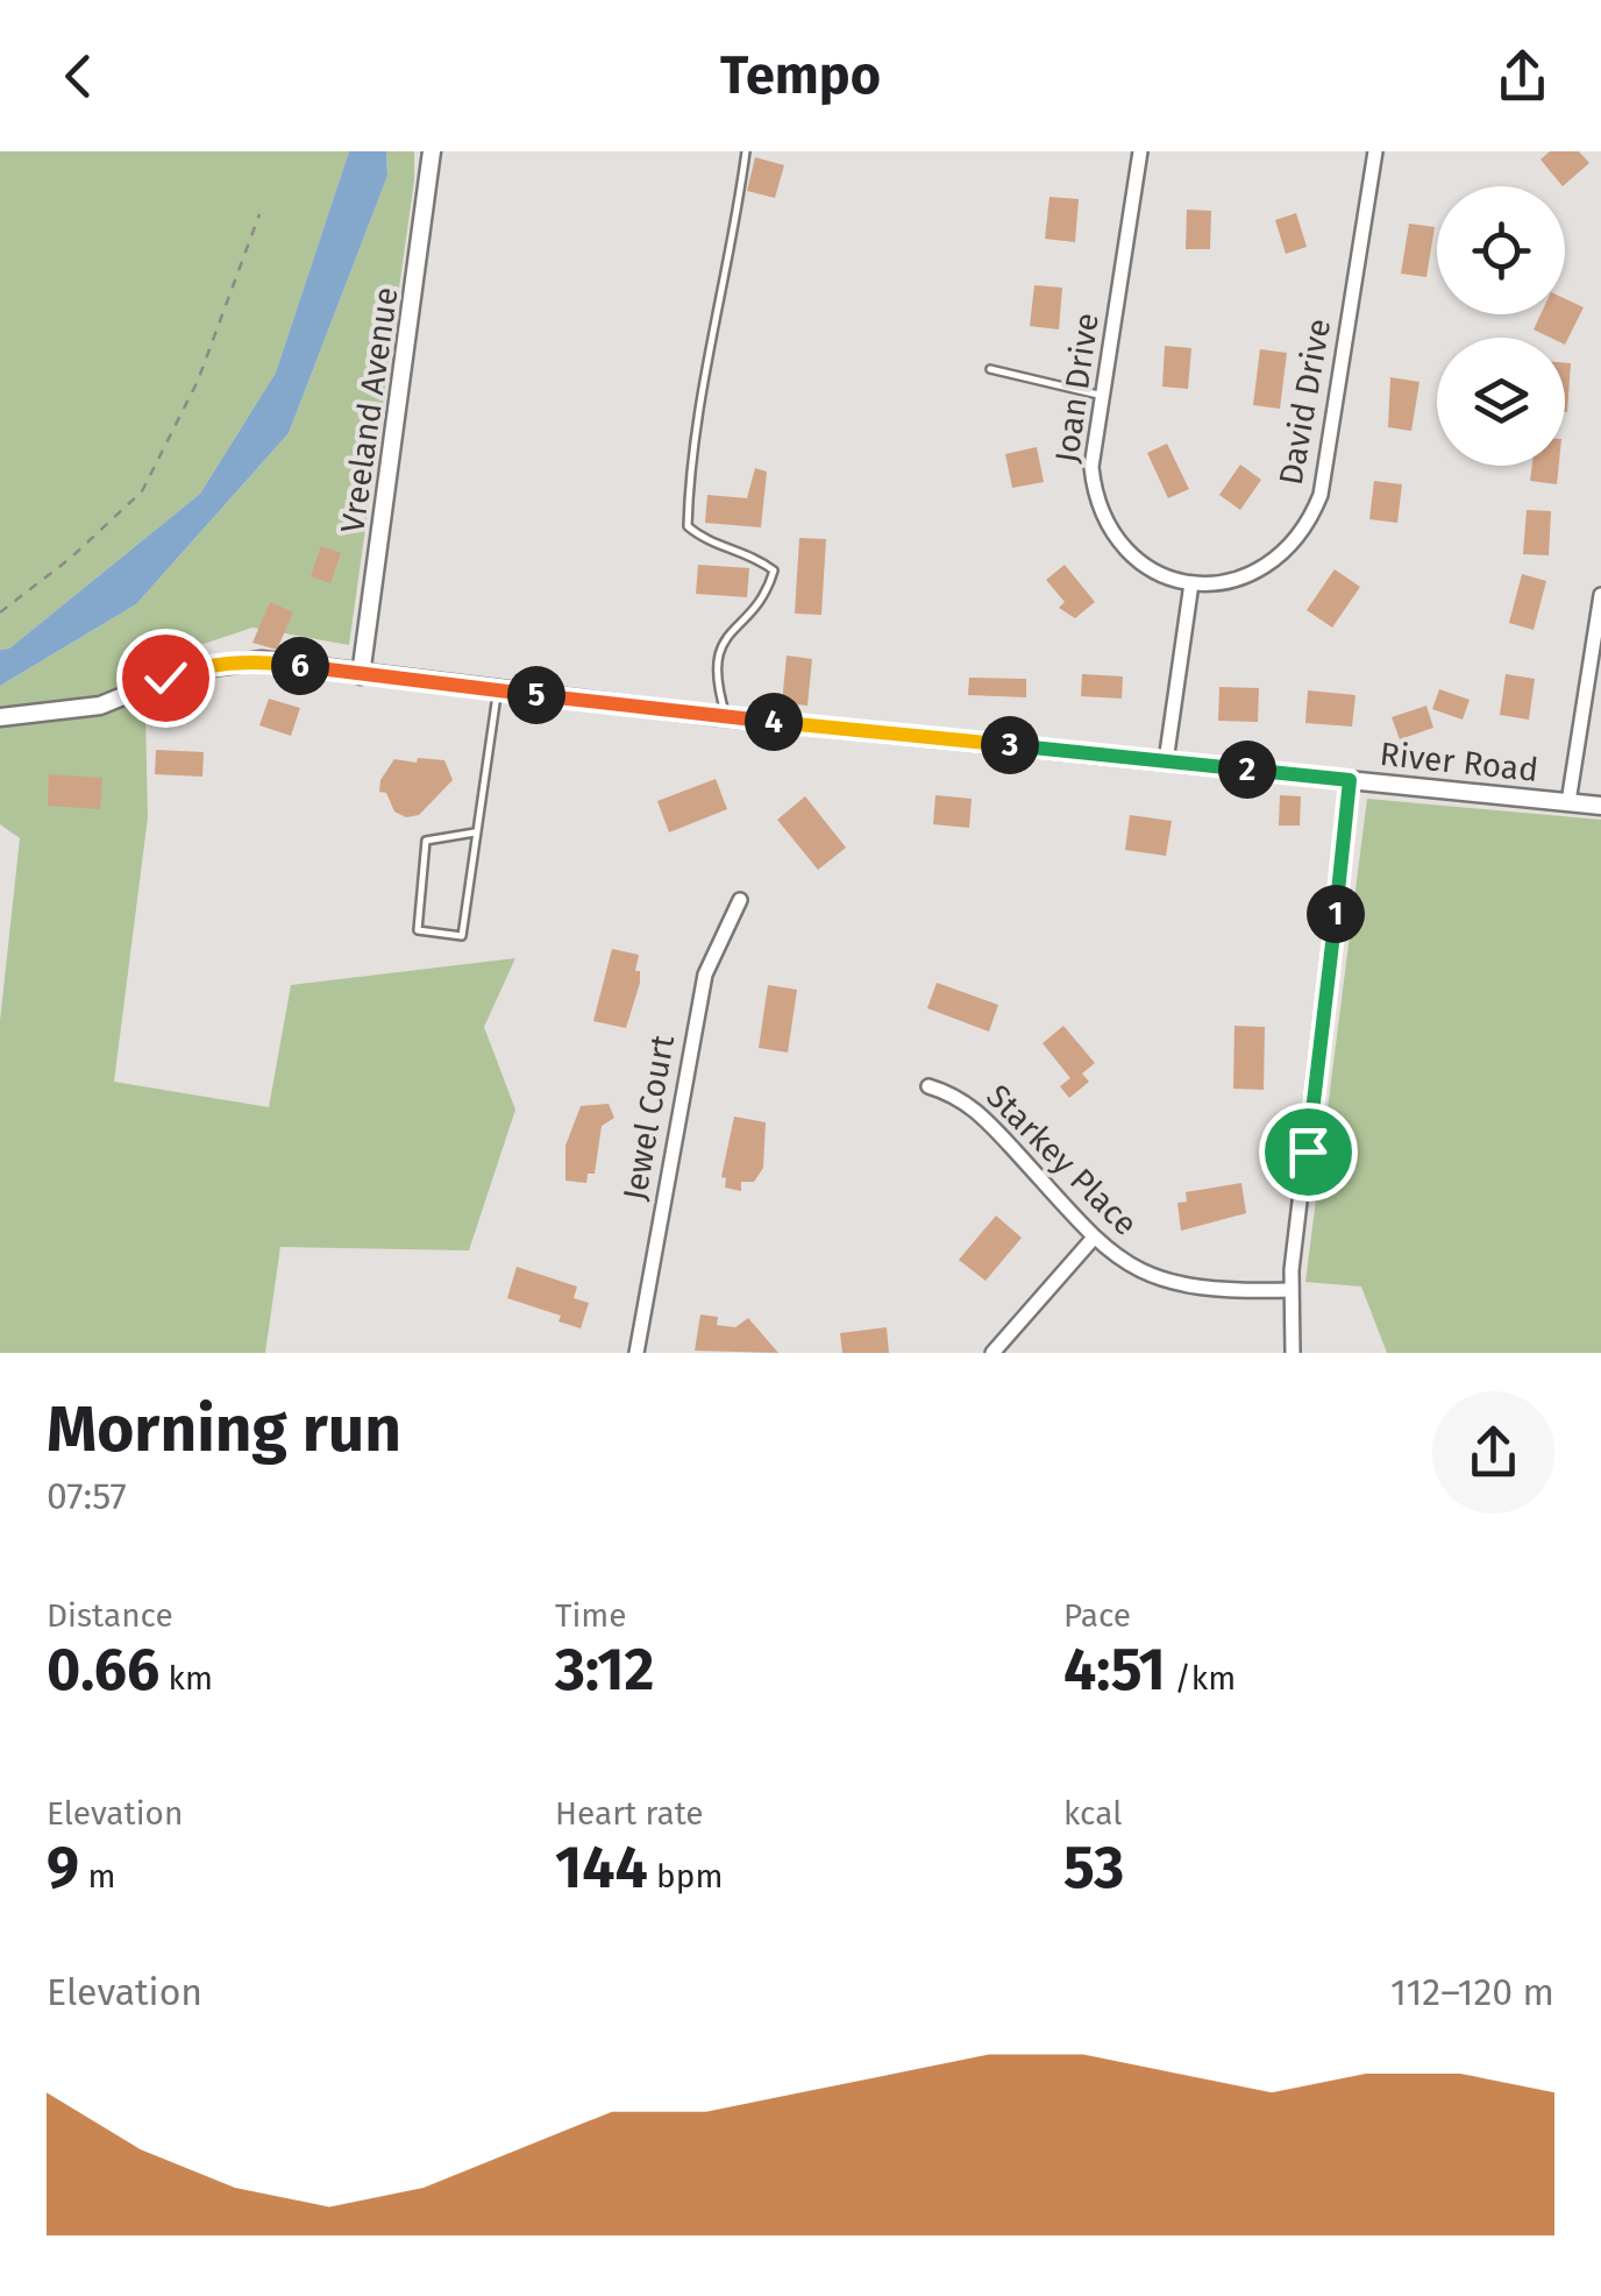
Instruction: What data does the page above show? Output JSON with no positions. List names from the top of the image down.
{
  "streets": {
    "street": [
      "Joan Drive",
      "David Drive",
      "Vreeland Avenue",
      "River Road",
      "Jewel Court",
      "Starkey Place"
    ]
  },
  "crossings": [
    ["Joan Drive", "David Drive"],
    ["Vreeland Avenue", "River Road"]
  ],
  "page": {
    "header": "Tempo",
    "pins": [
      "6",
      "5",
      "4",
      "3",
      "2",
      "1"
    ],
    "heading": ["Morning run", "07:57"],
    "stats": [
      ["Distance", "0.66 km"],
      ["Time", "3:12"],
      ["Pace", "4:51 /km"],
      ["Elevation", "9 m"],
      ["Heart rate", "144 bpm"],
      ["kcal", "53"]
    ],
    "chart": ["Elevation", "112–120 m"]
  }
}
